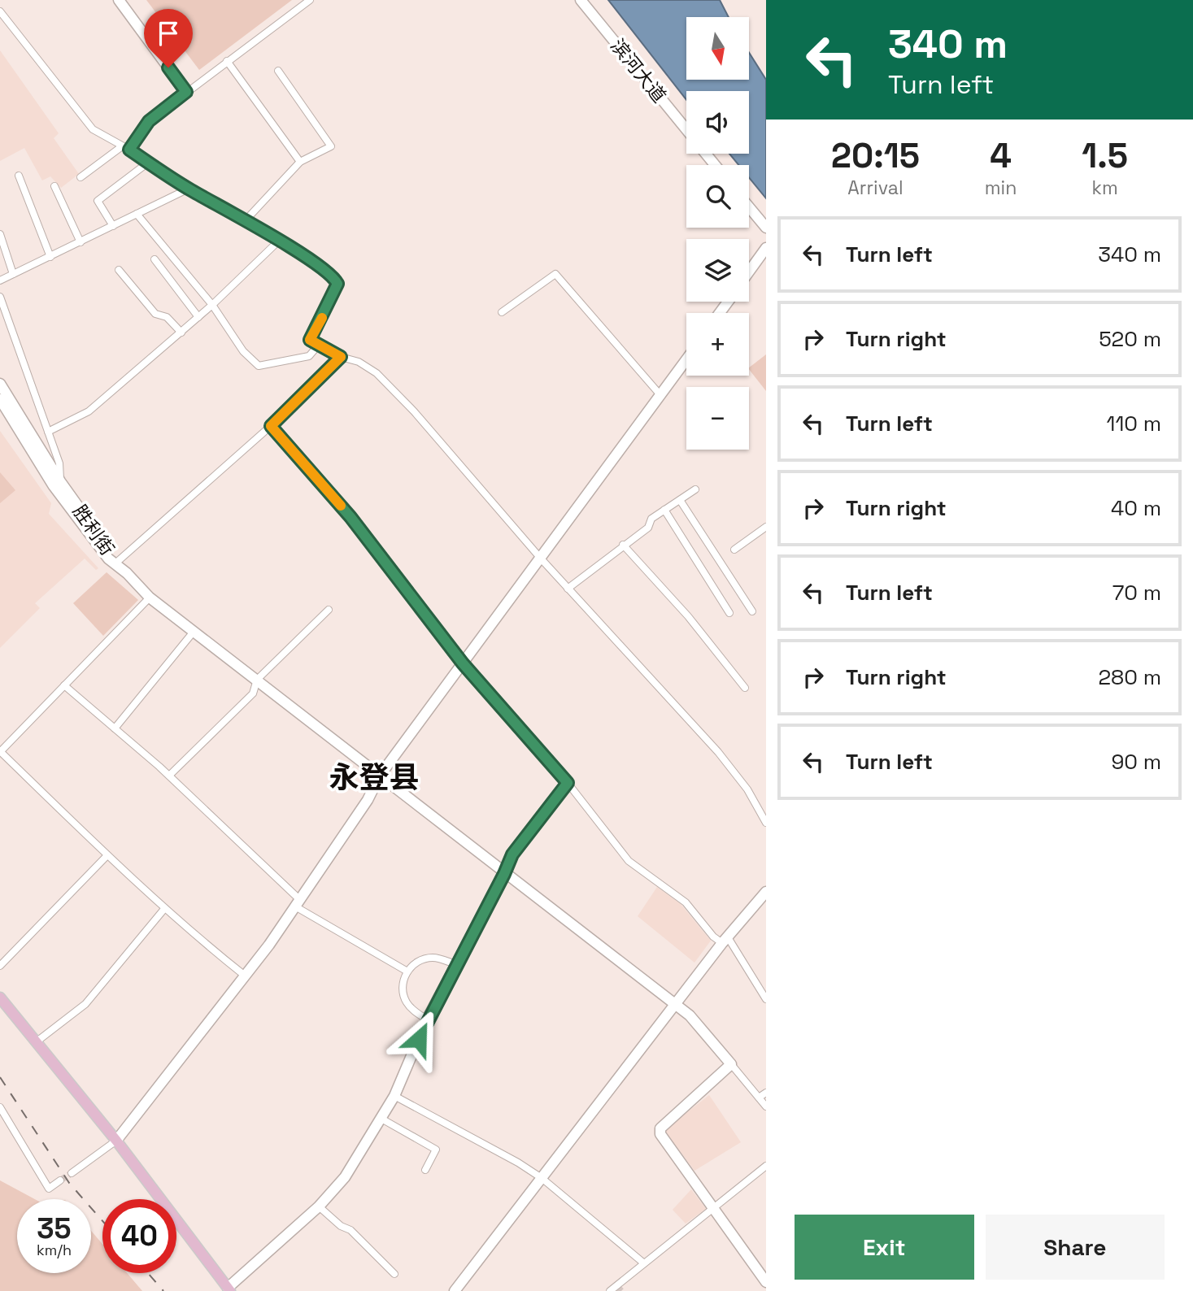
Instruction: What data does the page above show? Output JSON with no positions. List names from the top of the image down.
{
  "streets": {
    "street": ["滨河大道", "胜利街"]
  },
  "districts": ["永登县"],
  "north": "bottom",
  "page": {
    "turn": ["340 m", "Turn left"],
    "map_buttons": ["+", "−"],
    "eta": [
      "20:15",
      "Arrival",
      "4",
      "min",
      "1.5",
      "km"
    ],
    "list": [
      {
        "name": "Turn left",
        "value": "340 m"
      },
      {
        "name": "Turn right",
        "value": "520 m"
      },
      {
        "name": "Turn left",
        "value": "110 m"
      },
      {
        "name": "Turn right",
        "value": "40 m"
      },
      {
        "name": "Turn left",
        "value": "70 m"
      },
      {
        "name": "Turn right",
        "value": "280 m"
      },
      {
        "name": "Turn left",
        "value": "90 m"
      }
    ],
    "speed": "35 km/h",
    "limit": "40",
    "buttons": ["Exit", "Share"]
  }
}
